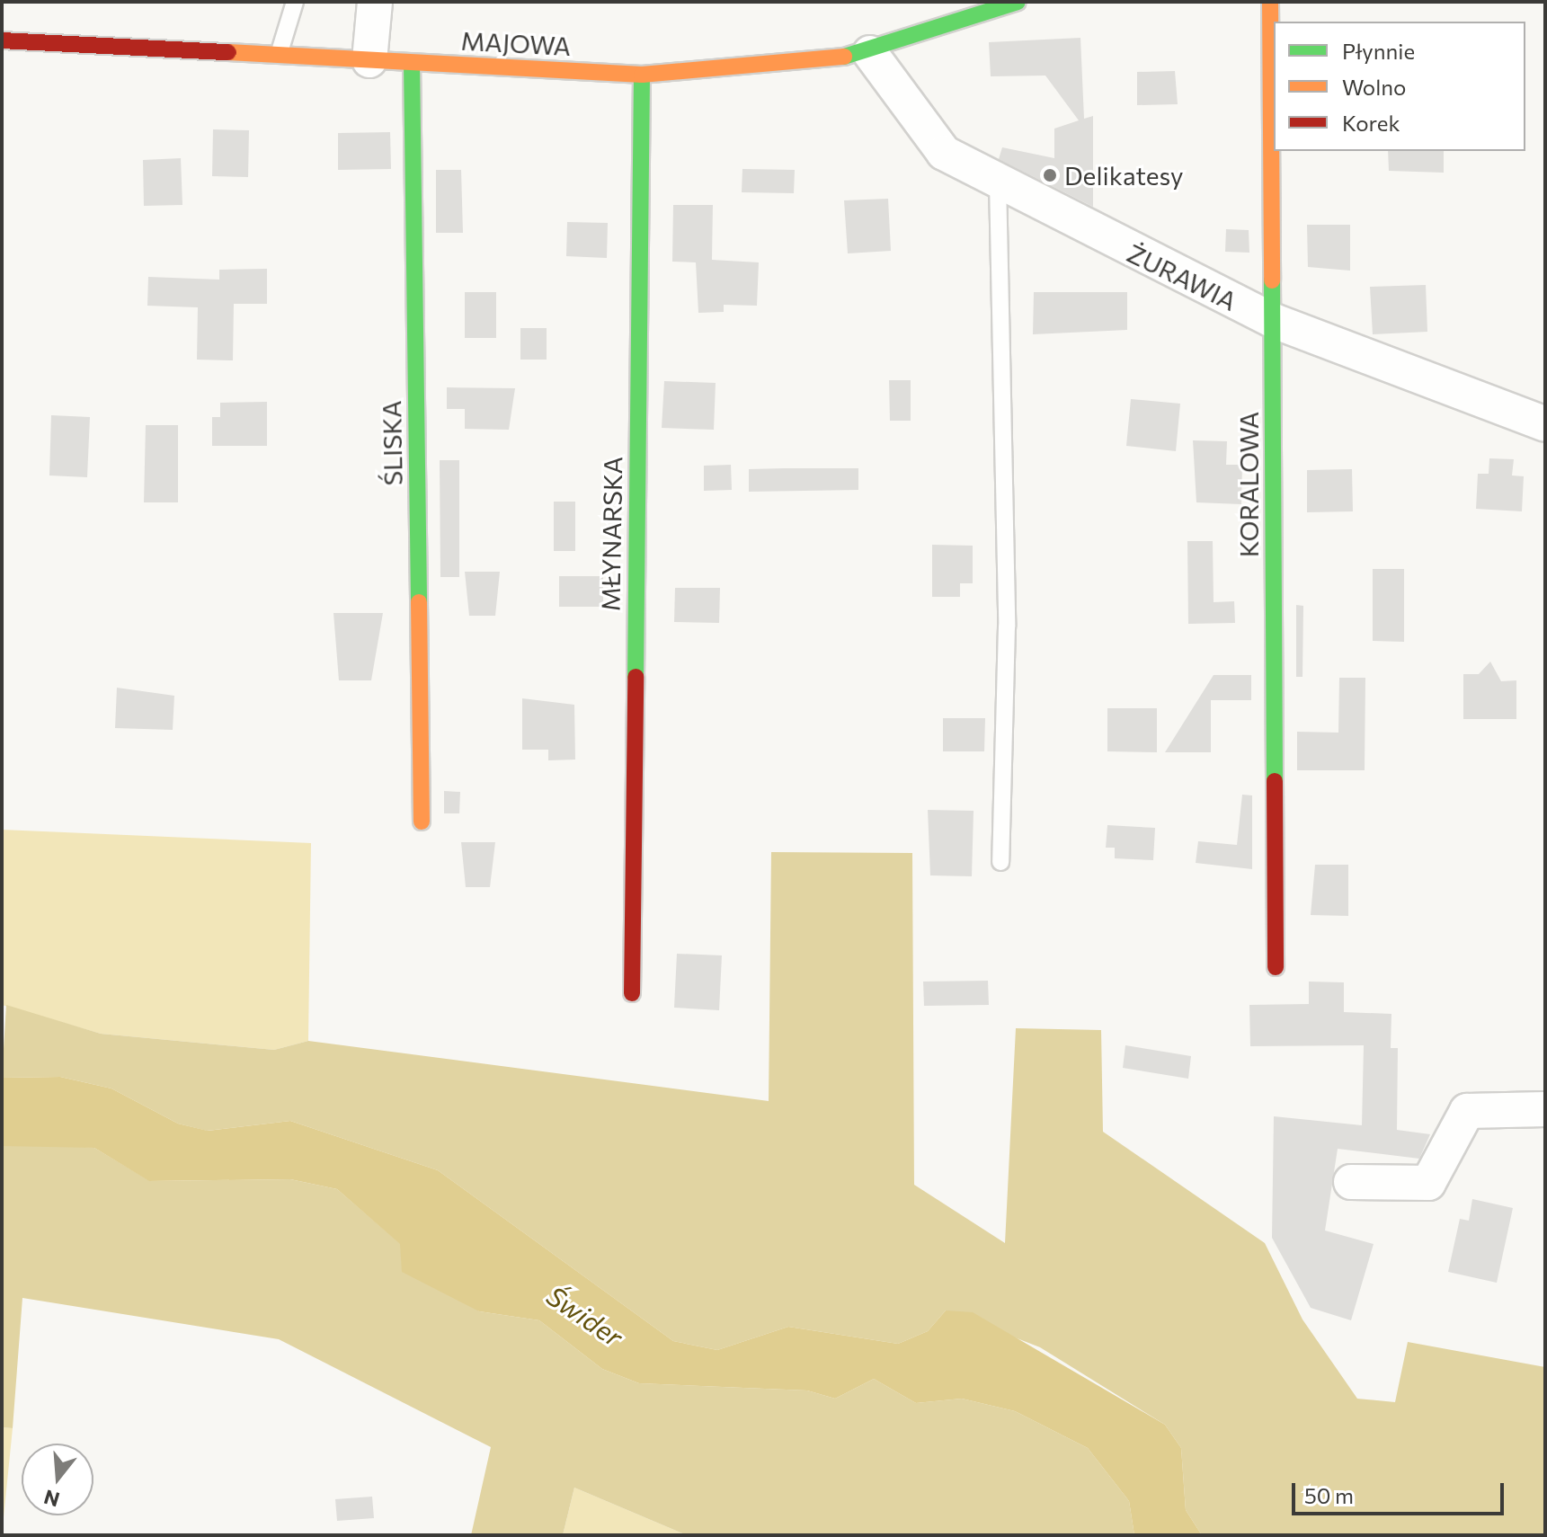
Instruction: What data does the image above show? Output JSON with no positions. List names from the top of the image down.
{
  "streets": {
    "street": [
      "MAJOWA",
      "ŻURAWIA",
      "ŚLISKA",
      "KORALOWA",
      "MŁYNARSKA"
    ]
  },
  "crossings": [
    ["MAJOWA", "ŻURAWIA"],
    ["MAJOWA", "ŚLISKA"],
    ["MAJOWA", "MŁYNARSKA"],
    ["ŻURAWIA", "KORALOWA"]
  ],
  "water": ["Świder"],
  "places": ["Delikatesy"],
  "legend": ["Płynnie", "Wolno", "Korek"],
  "scale_bar": "50 m",
  "north": "bottom"
}
